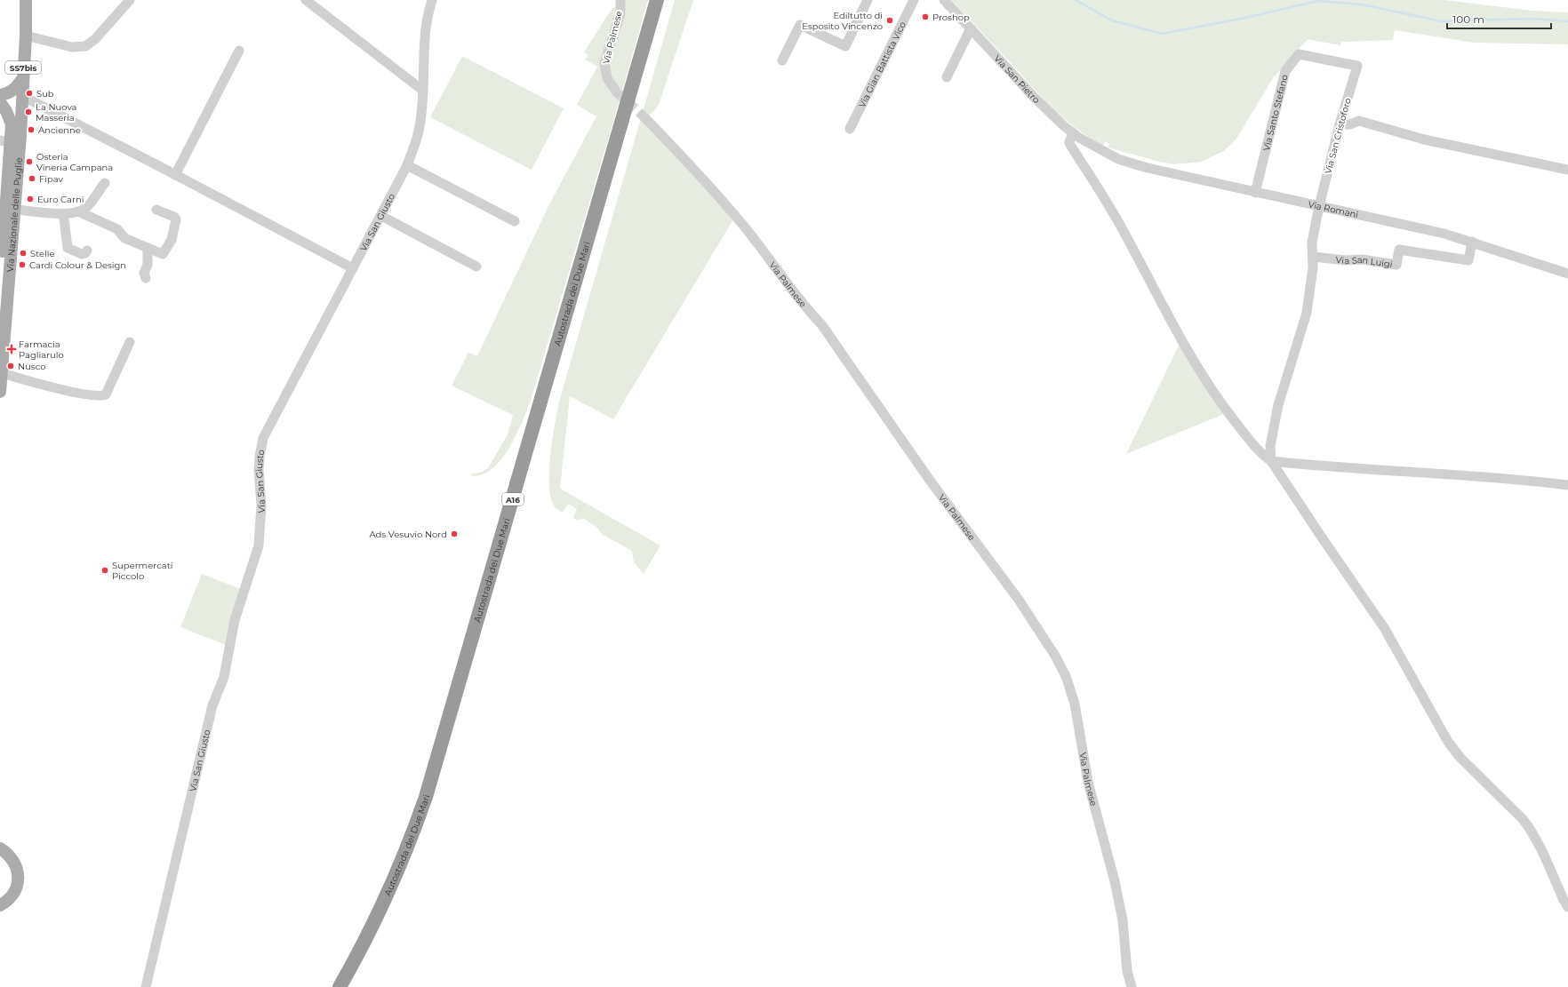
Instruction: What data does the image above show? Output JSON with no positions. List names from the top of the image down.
{
  "streets": {
    "highway": ["Autostrada dei Due Mari", "A16"],
    "main road": ["SS7bis", "Via Nazionale delle Puglie"],
    "street": [
      "Via Palmese",
      "Via Gian Battista Vico",
      "Via San Pietro",
      "Via Santo Stefano",
      "Via San Cristoforo",
      "Via Romani",
      "Via San Giusto",
      "Via San Luigi"
    ]
  },
  "crossings": [
    ["SS7bis", "Via Nazionale delle Puglie"],
    ["Via San Pietro", "Via Romani"],
    ["Via Santo Stefano", "Via San Cristoforo"],
    ["Via Santo Stefano", "Via Romani"],
    ["Via San Cristoforo", "Via Romani"],
    ["Via San Cristoforo", "Via San Luigi"],
    ["Via Romani", "Via San Luigi"]
  ],
  "places": {
    "other": [
      "Proshop",
      "Ediltutto di Esposito Vincenzo",
      "Sub",
      "La Nuova Masseria",
      "Ancienne",
      "Osteria Vineria Campana",
      "Fipav",
      "Euro Carni",
      "Stelle",
      "Cardi Colour & Design",
      "Nusco",
      "Ads Vesuvio Nord",
      "Supermercati Piccolo"
    ],
    "health": ["Farmacia Pagliarulo"]
  },
  "scale_bar": "100 m"
}
